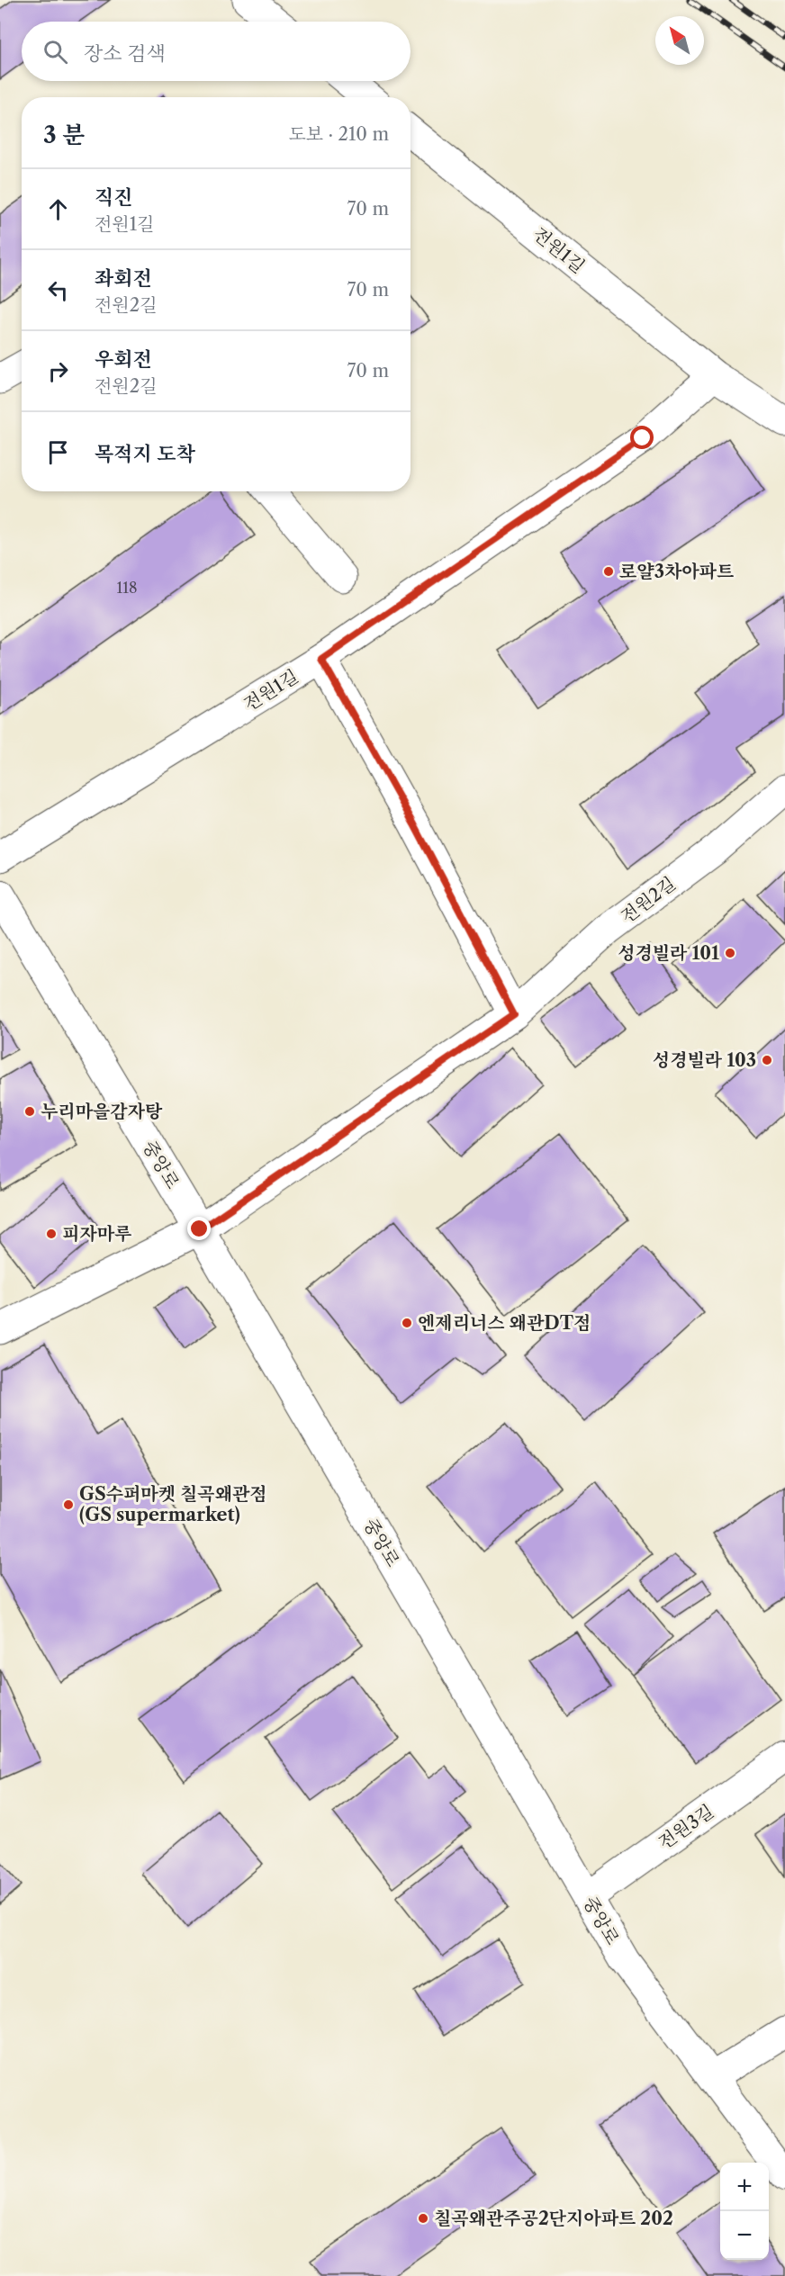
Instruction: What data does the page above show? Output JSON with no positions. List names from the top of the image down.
{
  "streets": {
    "street": [
      "전원1길",
      "전원2길",
      "중앙로",
      "전원3길"
    ]
  },
  "crossings": [
    ["전원2길", "중앙로"],
    ["중앙로", "전원3길"]
  ],
  "places": [
    "로얄3차아파트",
    "성경빌라 101",
    "성경빌라 103",
    "누리마을감자탕",
    "피자마루",
    "엔제리너스 왜관DT점",
    "GS수퍼마켓 칠곡왜관점 (GS supermarket)",
    "칠곡왜관주공2단지아파트 202"
  ],
  "house_numbers": ["118"],
  "north": "top left",
  "page": {
    "search": "장소 검색",
    "heading": ["3 분", "도보 · 210 m"],
    "list": [
      ["직진", "전원1길", "70 m"],
      ["좌회전", "전원2길", "70 m"],
      ["우회전", "전원2길", "70 m"],
      "목적지 도착"
    ],
    "map_buttons": ["+", "−"]
  }
}
